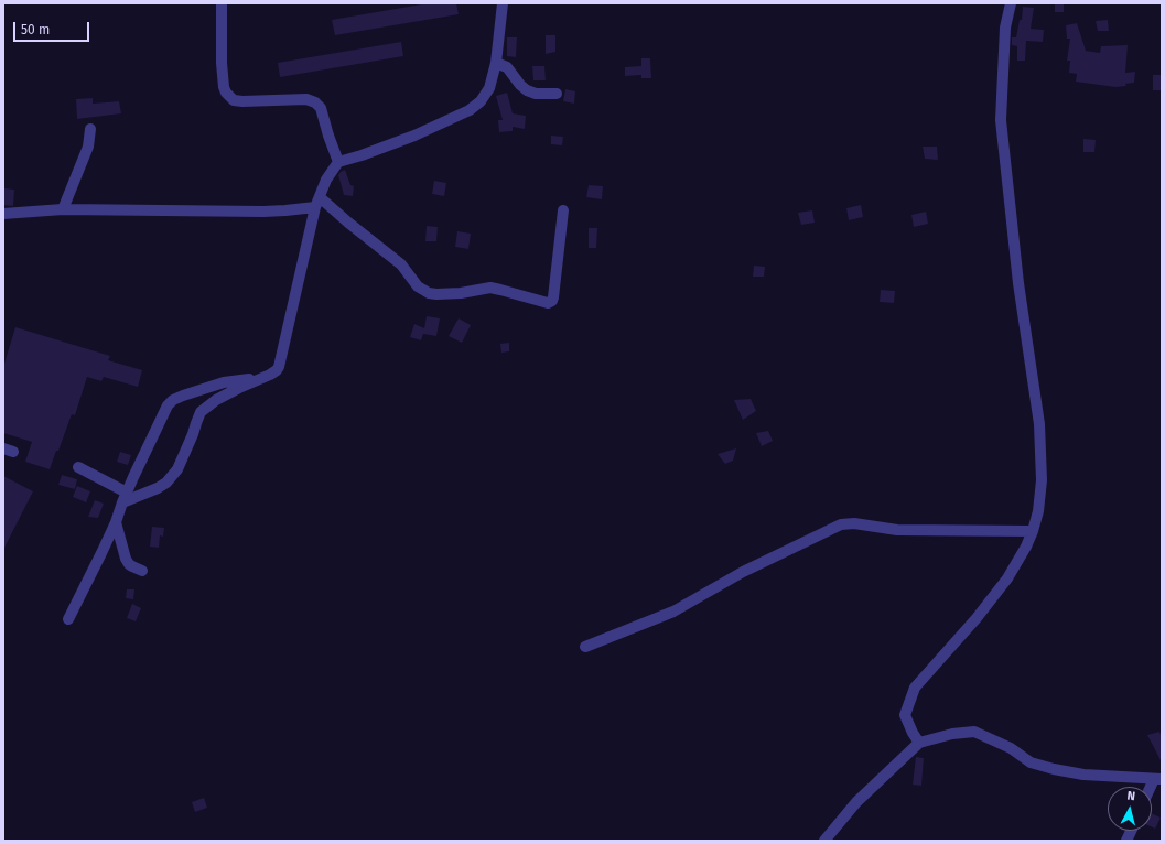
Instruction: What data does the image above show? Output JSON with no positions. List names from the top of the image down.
{
  "scale_bar": "50 m",
  "north": "top"
}
